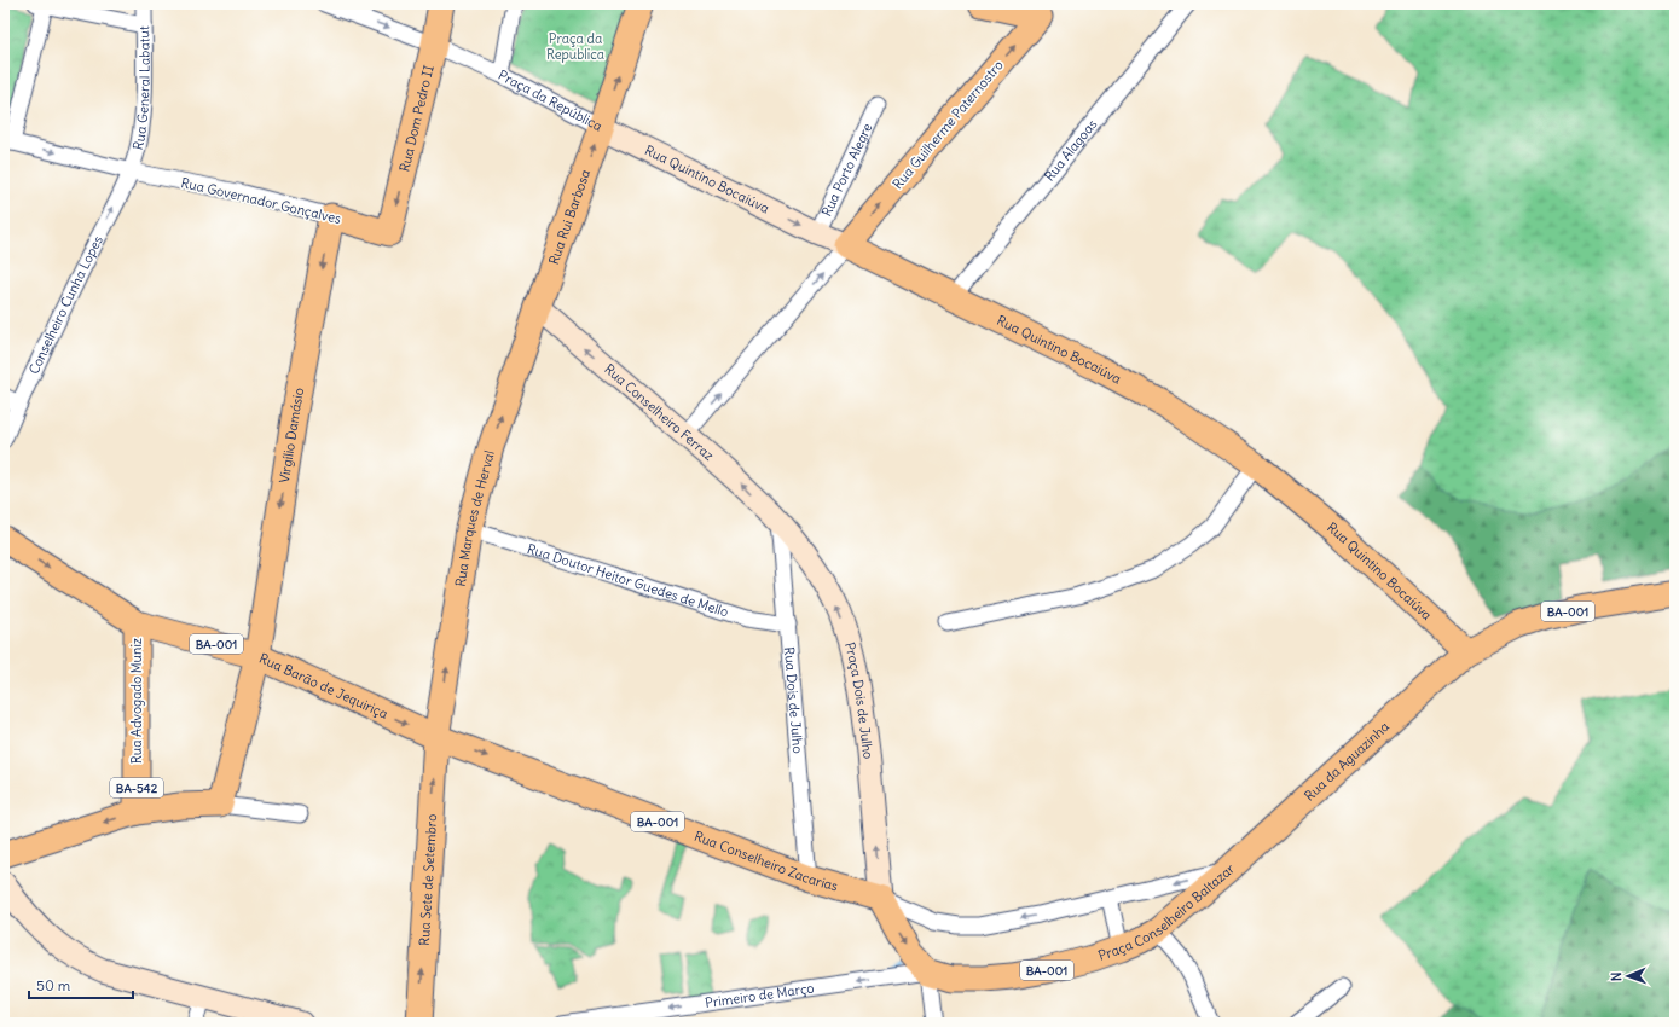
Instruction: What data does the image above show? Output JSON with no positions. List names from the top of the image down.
{
  "streets": {
    "main road": [
      "Praça da República",
      "Rua Dom Pedro II",
      "Rua Guilherme Paternostro",
      "Rua Quintino Bocaiúva",
      "Rua Governador Gonçalves",
      "Rua Rui Barbosa",
      "Virgílio Damásio",
      "Rua Marques de Herval",
      "BA-001",
      "Rua Barão de Jequiriça",
      "Rua Advogado Muniz",
      "Rua da Aguazinha",
      "BA-542",
      "Rua Conselheiro Zacarias",
      "Rua Sete de Setembro",
      "Praça Conselheiro Baltazar"
    ],
    "street": [
      "Rua General Labatut",
      "Rua Alagoas",
      "Rua Porto Alegre",
      "Conselheiro Cunha Lopes",
      "Rua Conselheiro Ferraz",
      "Rua Doutor Heitor Guedes de Mello",
      "Rua Dois de Julho",
      "Praça Dois de Julho",
      "Primeiro de Março"
    ]
  },
  "crossings": [
    ["Rua General Labatut", "Rua Governador Gonçalves"],
    ["Rua General Labatut", "Conselheiro Cunha Lopes"],
    ["Praça da República", "Rua Quintino Bocaiúva"],
    ["Praça da República", "Rua Rui Barbosa"],
    ["Rua Dom Pedro II", "Rua Governador Gonçalves"],
    ["Rua Guilherme Paternostro", "Rua Quintino Bocaiúva"],
    ["Rua Alagoas", "Rua Quintino Bocaiúva"],
    ["Rua Porto Alegre", "Rua Quintino Bocaiúva"],
    ["Rua Quintino Bocaiúva", "Rua Rui Barbosa"],
    ["Rua Quintino Bocaiúva", "BA-001"],
    ["Rua Quintino Bocaiúva", "Rua da Aguazinha"],
    ["Rua Governador Gonçalves", "Conselheiro Cunha Lopes"],
    ["Rua Governador Gonçalves", "Virgílio Damásio"],
    ["Rua Rui Barbosa", "Rua Conselheiro Ferraz"],
    ["Rua Rui Barbosa", "Rua Marques de Herval"],
    ["Rua Conselheiro Ferraz", "Rua Marques de Herval"],
    ["Rua Conselheiro Ferraz", "Rua Dois de Julho"],
    ["Rua Conselheiro Ferraz", "Praça Dois de Julho"],
    ["Virgílio Damásio", "Rua Barão de Jequiriça"],
    ["Rua Marques de Herval", "Rua Doutor Heitor Guedes de Mello"],
    ["Rua Marques de Herval", "Rua Barão de Jequiriça"],
    ["Rua Marques de Herval", "Rua Conselheiro Zacarias"],
    ["Rua Marques de Herval", "Rua Sete de Setembro"],
    ["Rua Doutor Heitor Guedes de Mello", "Rua Dois de Julho"],
    ["BA-001", "Rua da Aguazinha"],
    ["Rua Barão de Jequiriça", "Rua Advogado Muniz"],
    ["Rua Barão de Jequiriça", "Rua Conselheiro Zacarias"],
    ["Rua Barão de Jequiriça", "Rua Sete de Setembro"],
    ["Rua Advogado Muniz", "BA-542"],
    ["Rua Dois de Julho", "Praça Dois de Julho"],
    ["Rua Dois de Julho", "Rua Conselheiro Zacarias"],
    ["Praça Dois de Julho", "Rua Conselheiro Zacarias"],
    ["Praça Dois de Julho", "Praça Conselheiro Baltazar"],
    ["Rua da Aguazinha", "Praça Conselheiro Baltazar"],
    ["Rua Conselheiro Zacarias", "Rua Sete de Setembro"],
    ["Rua Conselheiro Zacarias", "Praça Conselheiro Baltazar"],
    ["Praça Conselheiro Baltazar", "Primeiro de Março"]
  ],
  "one_way": [
    "Rua Dom Pedro II",
    "Rua Guilherme Paternostro",
    "Rua Rui Barbosa",
    "Conselheiro Cunha Lopes",
    "Rua Conselheiro Ferraz",
    "Virgílio Damásio",
    "Rua Marques de Herval",
    "Rua Barão de Jequiriça",
    "Praça Dois de Julho",
    "Rua Conselheiro Zacarias",
    "Rua Sete de Setembro",
    "Praça Conselheiro Baltazar",
    "Primeiro de Março"
  ],
  "parks": ["Praça da Republica"],
  "scale_bar": "50 m",
  "north": "left"
}
